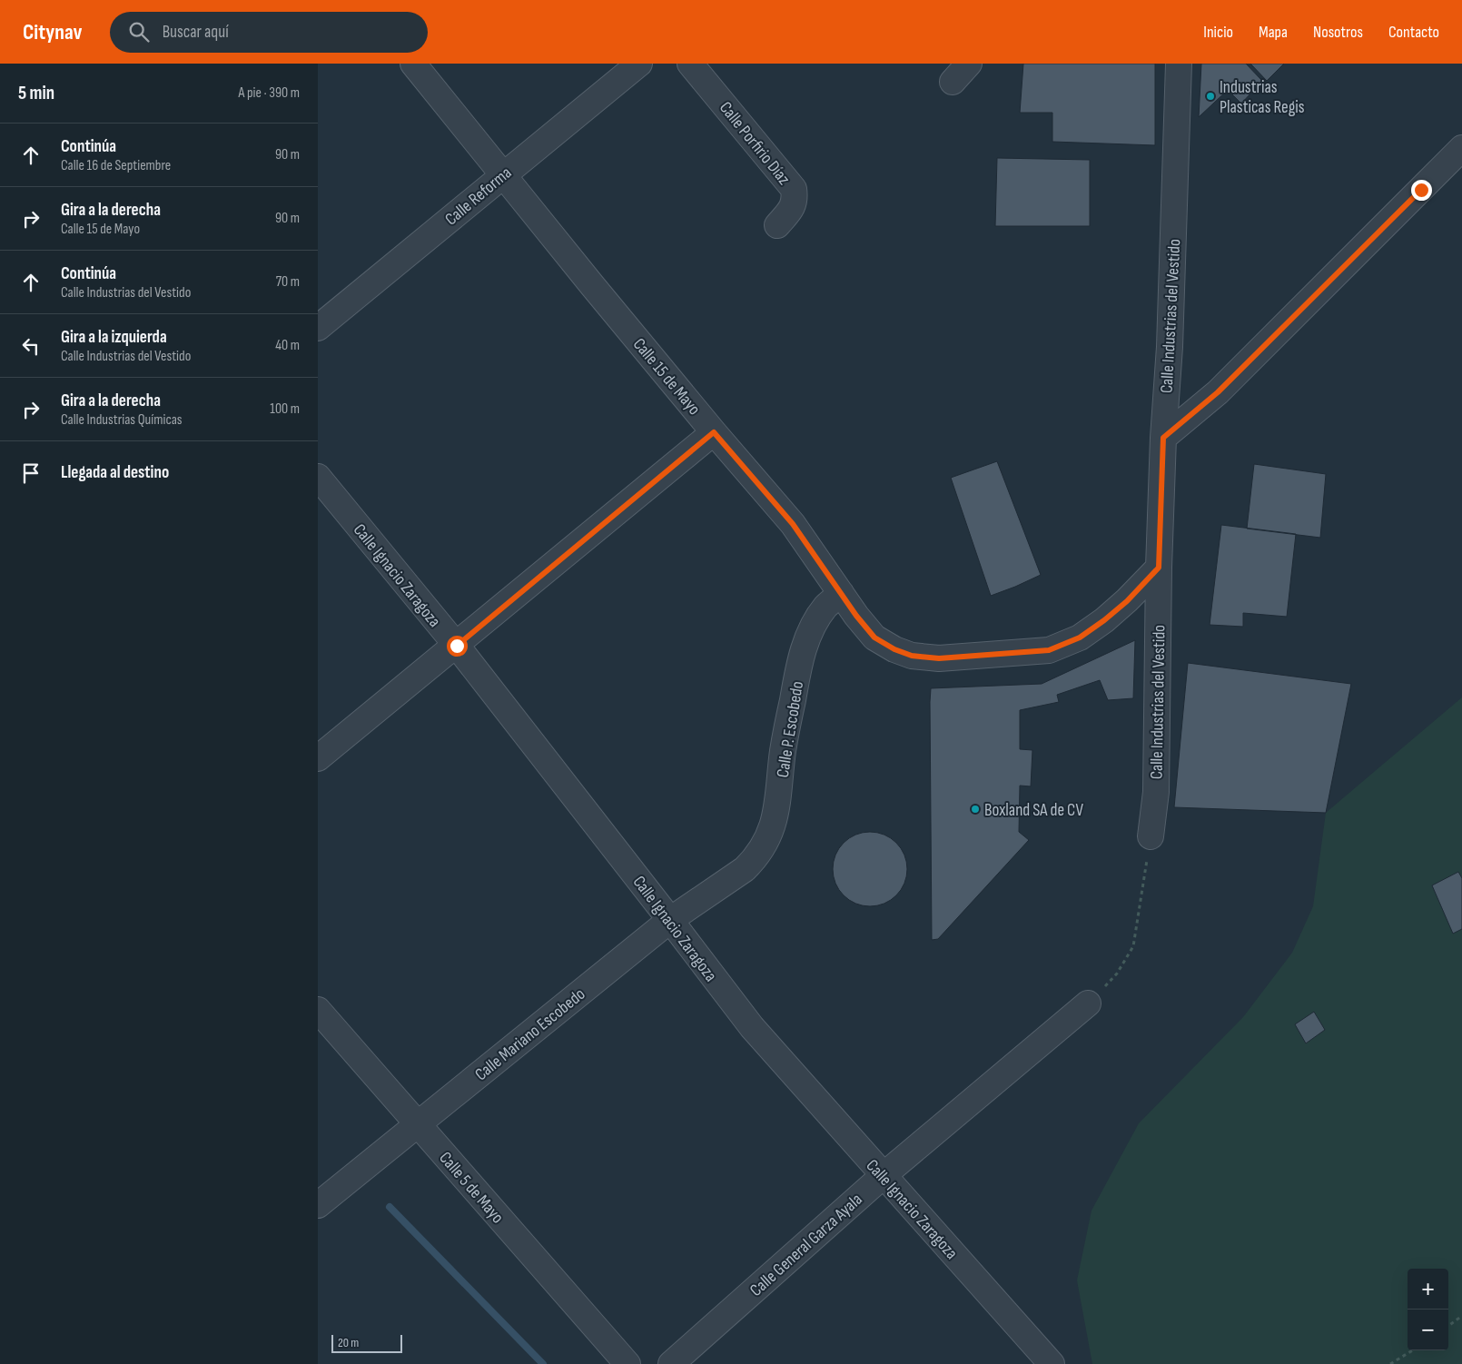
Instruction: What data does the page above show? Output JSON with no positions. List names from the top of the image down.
{
  "streets": {
    "street": [
      "Calle Porfirio Díaz",
      "Calle Reforma",
      "Calle Industrias del Vestido",
      "Calle 15 de Mayo",
      "Calle Ignacio Zaragoza",
      "Calle P. Escobedo",
      "Calle Mariano Escobedo",
      "Calle 5 de Mayo",
      "Calle General Garza Ayala"
    ]
  },
  "crossings": [
    ["Calle Reforma", "Calle 15 de Mayo"],
    ["Calle Industrias del Vestido", "Calle 15 de Mayo"],
    ["Calle 15 de Mayo", "Calle P. Escobedo"],
    ["Calle Ignacio Zaragoza", "Calle Mariano Escobedo"],
    ["Calle Ignacio Zaragoza", "Calle General Garza Ayala"],
    ["Calle P. Escobedo", "Calle Mariano Escobedo"],
    ["Calle Mariano Escobedo", "Calle 5 de Mayo"]
  ],
  "places": ["Industrias Plasticas Regis", "Boxland SA de CV"],
  "scale_bar": "20 m",
  "page": {
    "header": "Citynav",
    "search": "Buscar aquí",
    "nav": [
      "Inicio",
      "Mapa",
      "Nosotros",
      "Contacto"
    ],
    "heading": ["5 min", "A pie · 390 m"],
    "list": [
      ["Continúa", "Calle 16 de Septiembre", "90 m"],
      ["Gira a la derecha", "Calle 15 de Mayo", "90 m"],
      ["Continúa", "Calle Industrias del Vestido", "70 m"],
      ["Gira a la izquierda", "Calle Industrias del Vestido", "40 m"],
      ["Gira a la derecha", "Calle Industrias Químicas", "100 m"],
      "Llegada al destino"
    ],
    "map_buttons": ["+", "−"],
    "scale": "20 m"
  }
}
